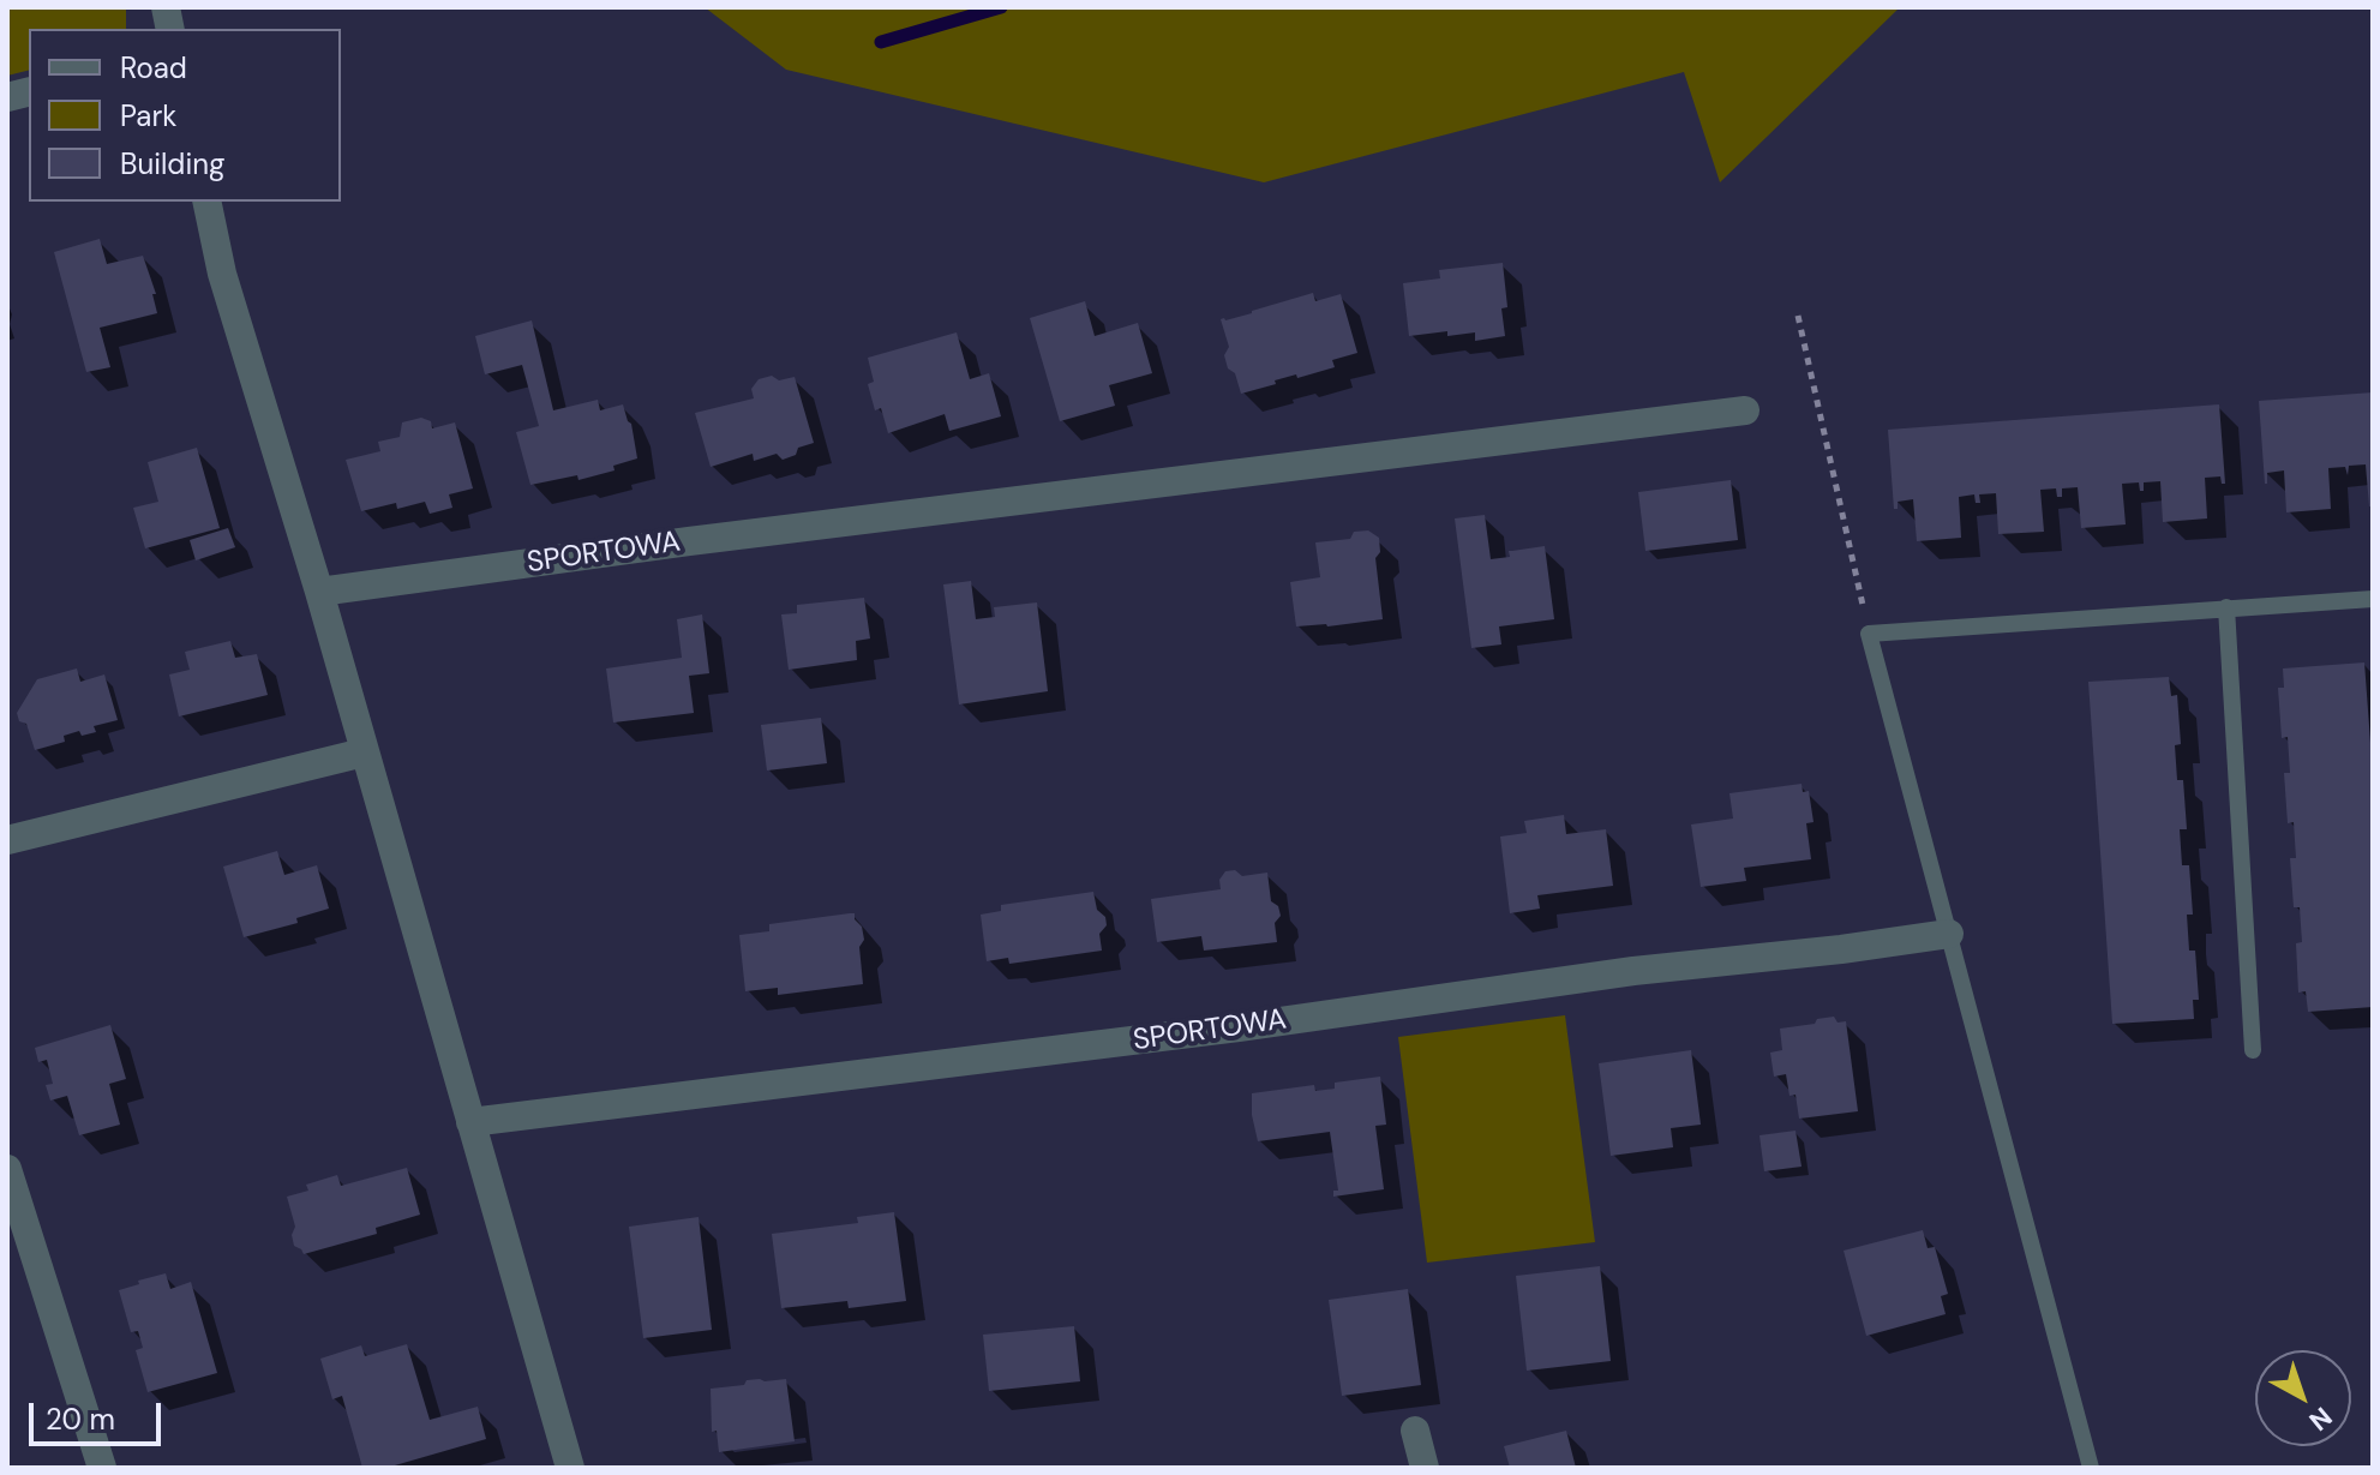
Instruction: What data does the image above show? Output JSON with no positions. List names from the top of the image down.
{
  "streets": {
    "street": ["SPORTOWA"]
  },
  "legend": ["Road", "Park", "Building"],
  "scale_bar": "20 m",
  "north": "bottom right"
}
